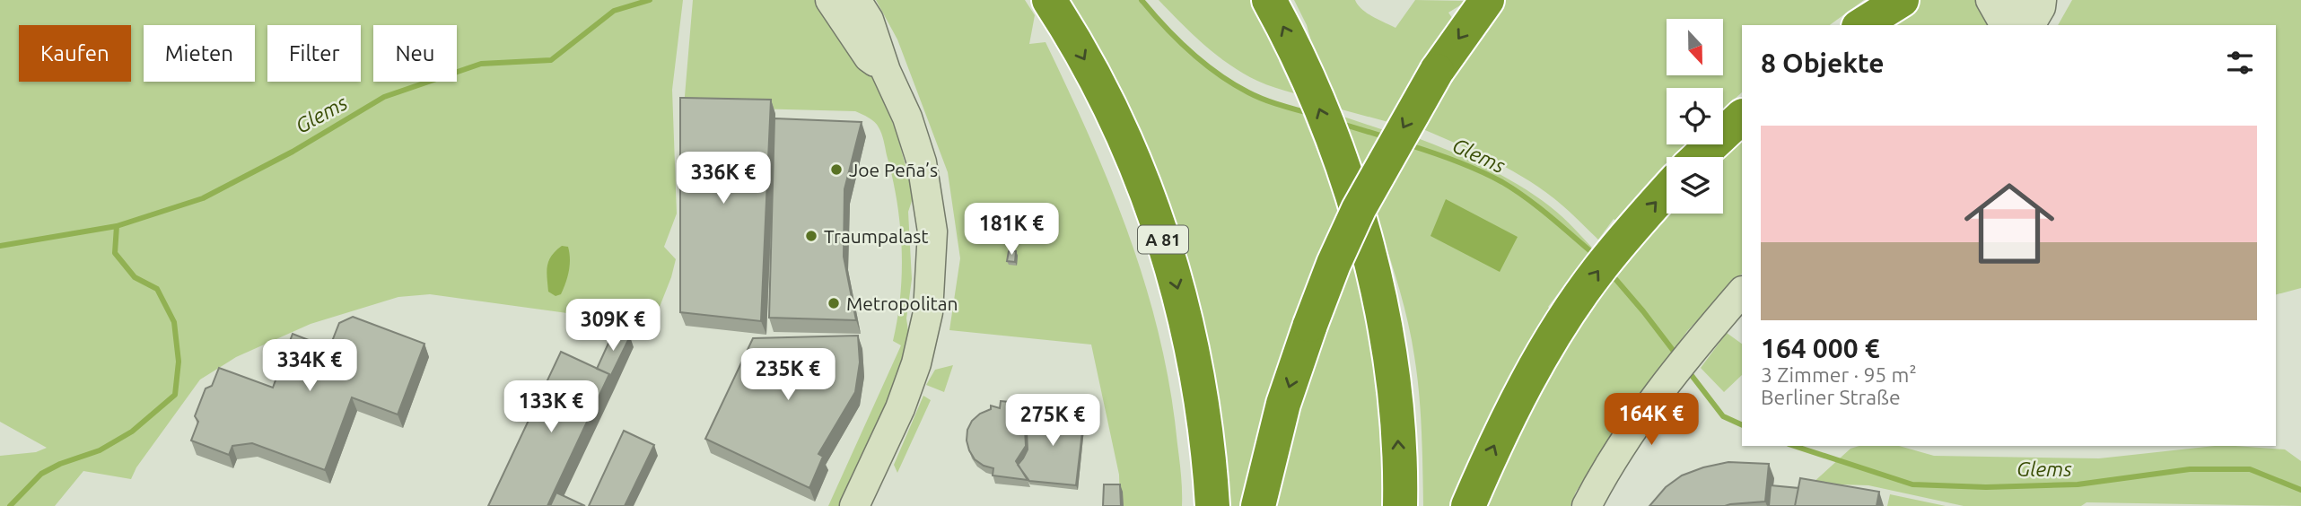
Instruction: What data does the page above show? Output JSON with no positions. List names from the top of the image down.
{
  "streets": {
    "highway": ["A 81"]
  },
  "water": ["Glems"],
  "places": ["Joe Peña’s", "Traumpalast", "Metropolitan"],
  "north": "bottom",
  "page": {
    "chip": [
      "Kaufen",
      "Mieten",
      "Filter",
      "Neu"
    ],
    "heading": "8 Objekte",
    "list": [
      {
        "name": "164 000 €",
        "note": "3 Zimmer · 95 m² · Berliner Straße"
      }
    ],
    "price": [
      "336K €",
      "181K €",
      "309K €",
      "334K €",
      "235K €",
      "133K €",
      "164K €",
      "275K €"
    ]
  }
}
